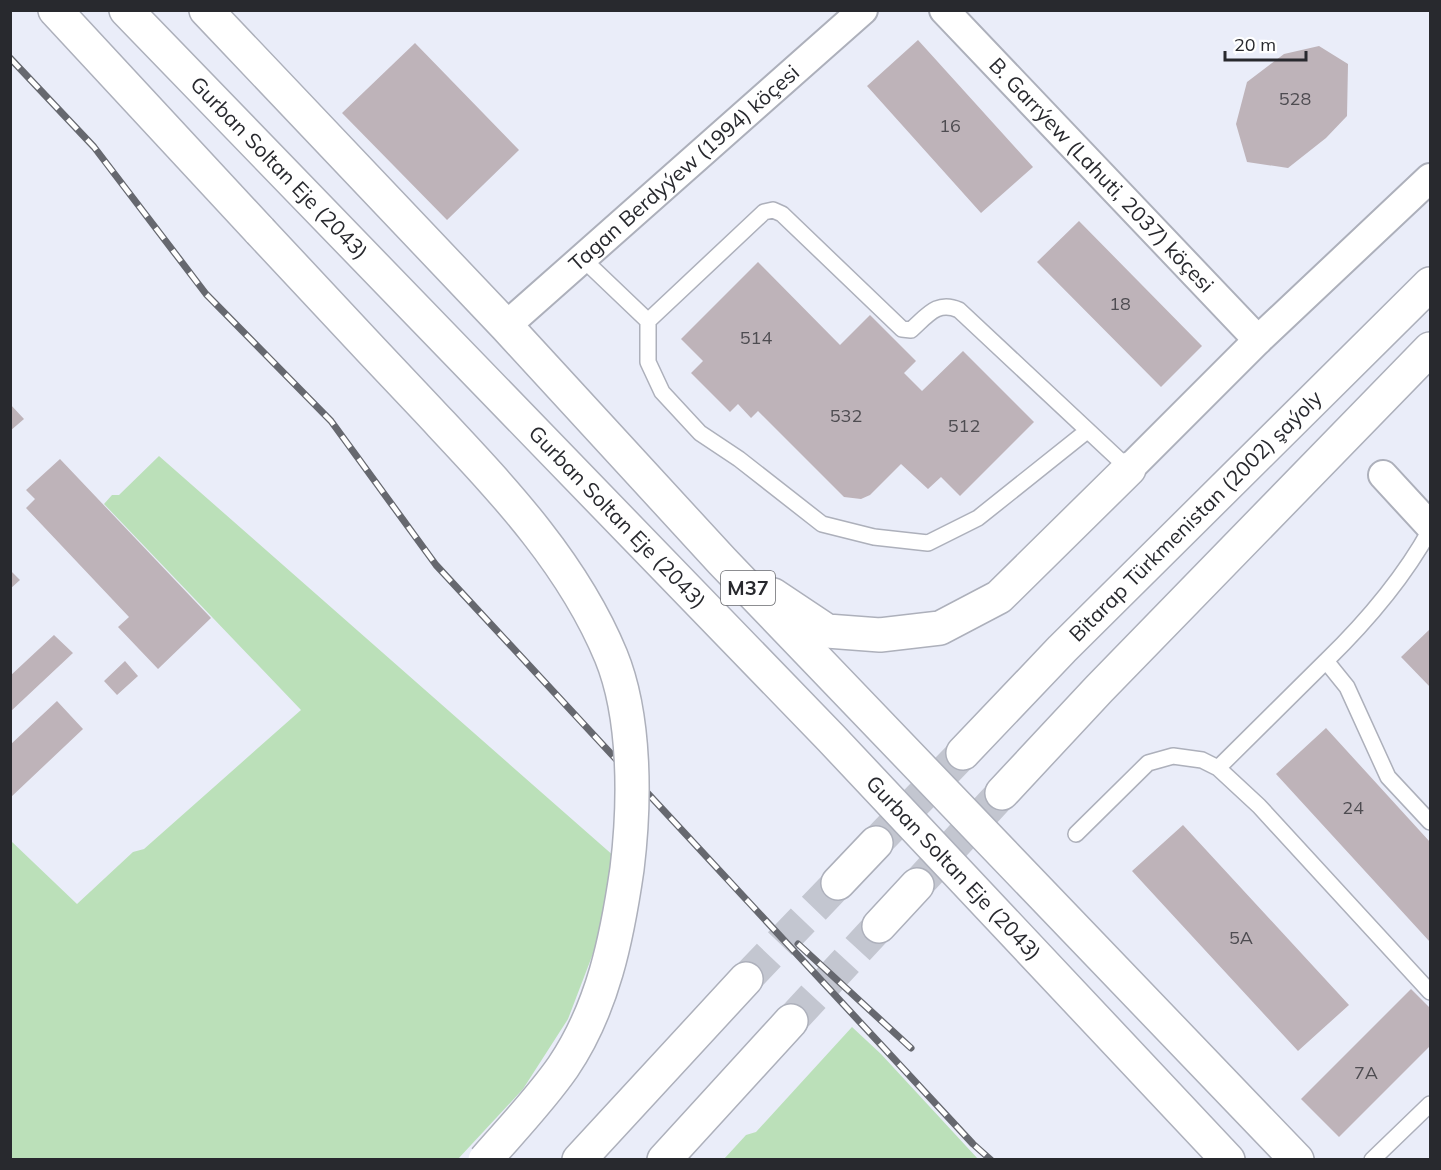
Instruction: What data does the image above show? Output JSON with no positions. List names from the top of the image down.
{
  "streets": {
    "main road": ["Gurban Soltan Eje (2043)", "Bitarap Türkmenistan (2002) şaýoly", "M37"],
    "street": ["Tagan Berdyýew (1994) köçesi", "B. Garrýew (Lahuti, 2037) köçesi"]
  },
  "crossings": [
    ["Tagan Berdyýew (1994) köçesi", "Gurban Soltan Eje (2043)"]
  ],
  "house_numbers": [
    "528",
    "16",
    "18",
    "514",
    "532",
    "512",
    "24",
    "5A",
    "7A"
  ],
  "scale_bar": "20 m"
}
